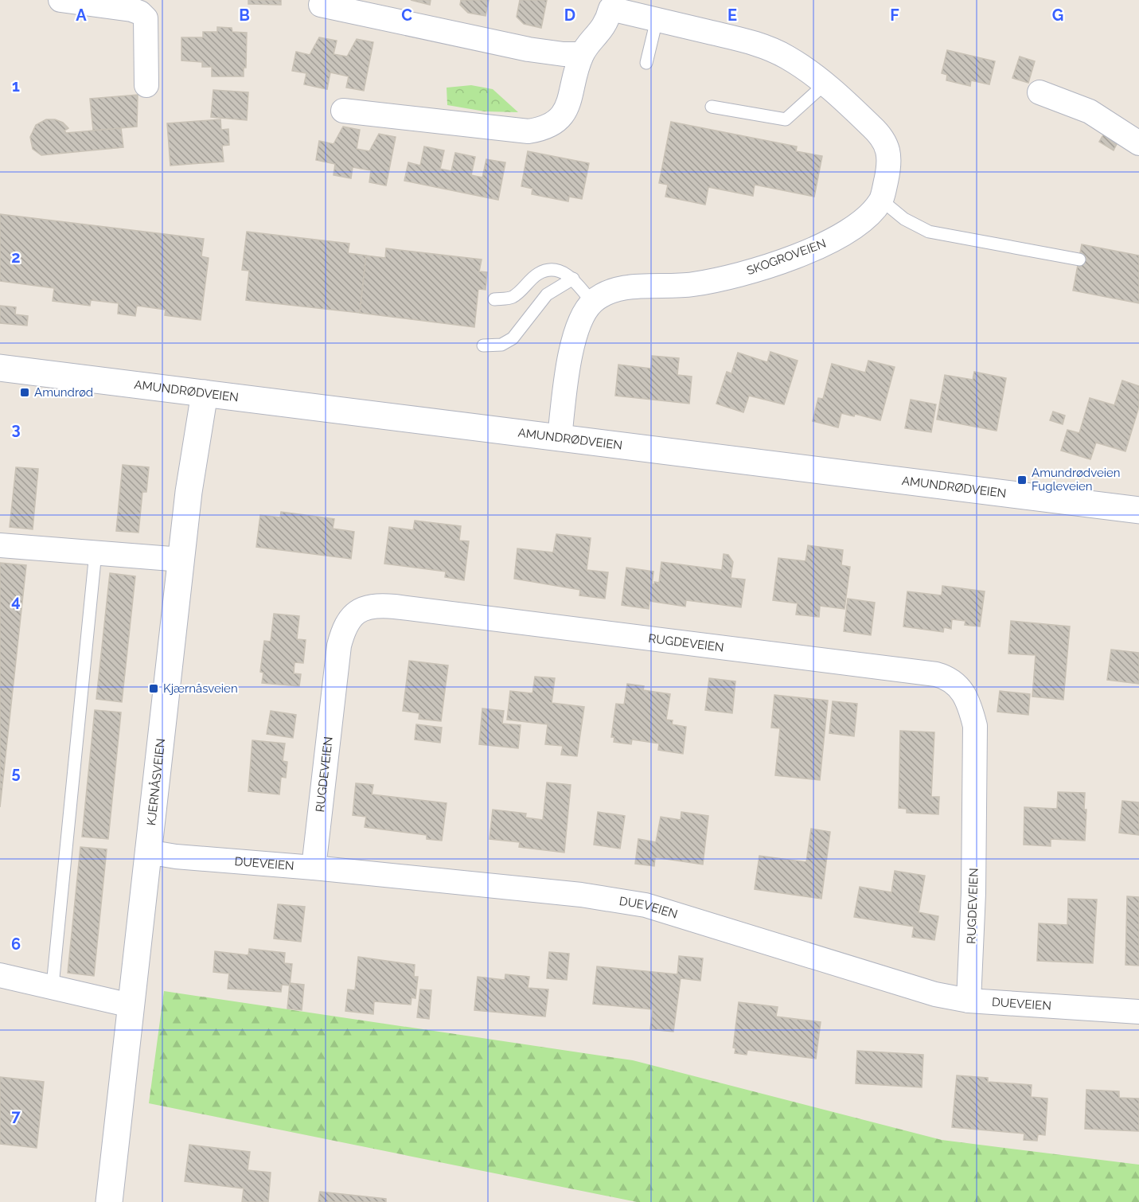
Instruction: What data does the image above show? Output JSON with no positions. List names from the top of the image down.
{
  "streets": {
    "main road": ["AMUNDRØDVEIEN", "KJERNÅSVEIEN"],
    "street": ["SKOGROVEIEN", "RUGDEVEIEN", "DUEVEIEN"]
  },
  "crossings": [
    ["SKOGROVEIEN", "AMUNDRØDVEIEN"],
    ["AMUNDRØDVEIEN", "KJERNÅSVEIEN"],
    ["RUGDEVEIEN", "DUEVEIEN"],
    ["KJERNÅSVEIEN", "DUEVEIEN"]
  ],
  "places": {
    "transit": ["Amundrød", "Amundrødveien Fugleveien", "Kjærnåsveien"]
  },
  "grid": {
    "columns": [
      "A",
      "B",
      "C",
      "D",
      "E",
      "F",
      "G"
    ],
    "rows": [
      "1",
      "2",
      "3",
      "4",
      "5",
      "6",
      "7"
    ]
  }
}
